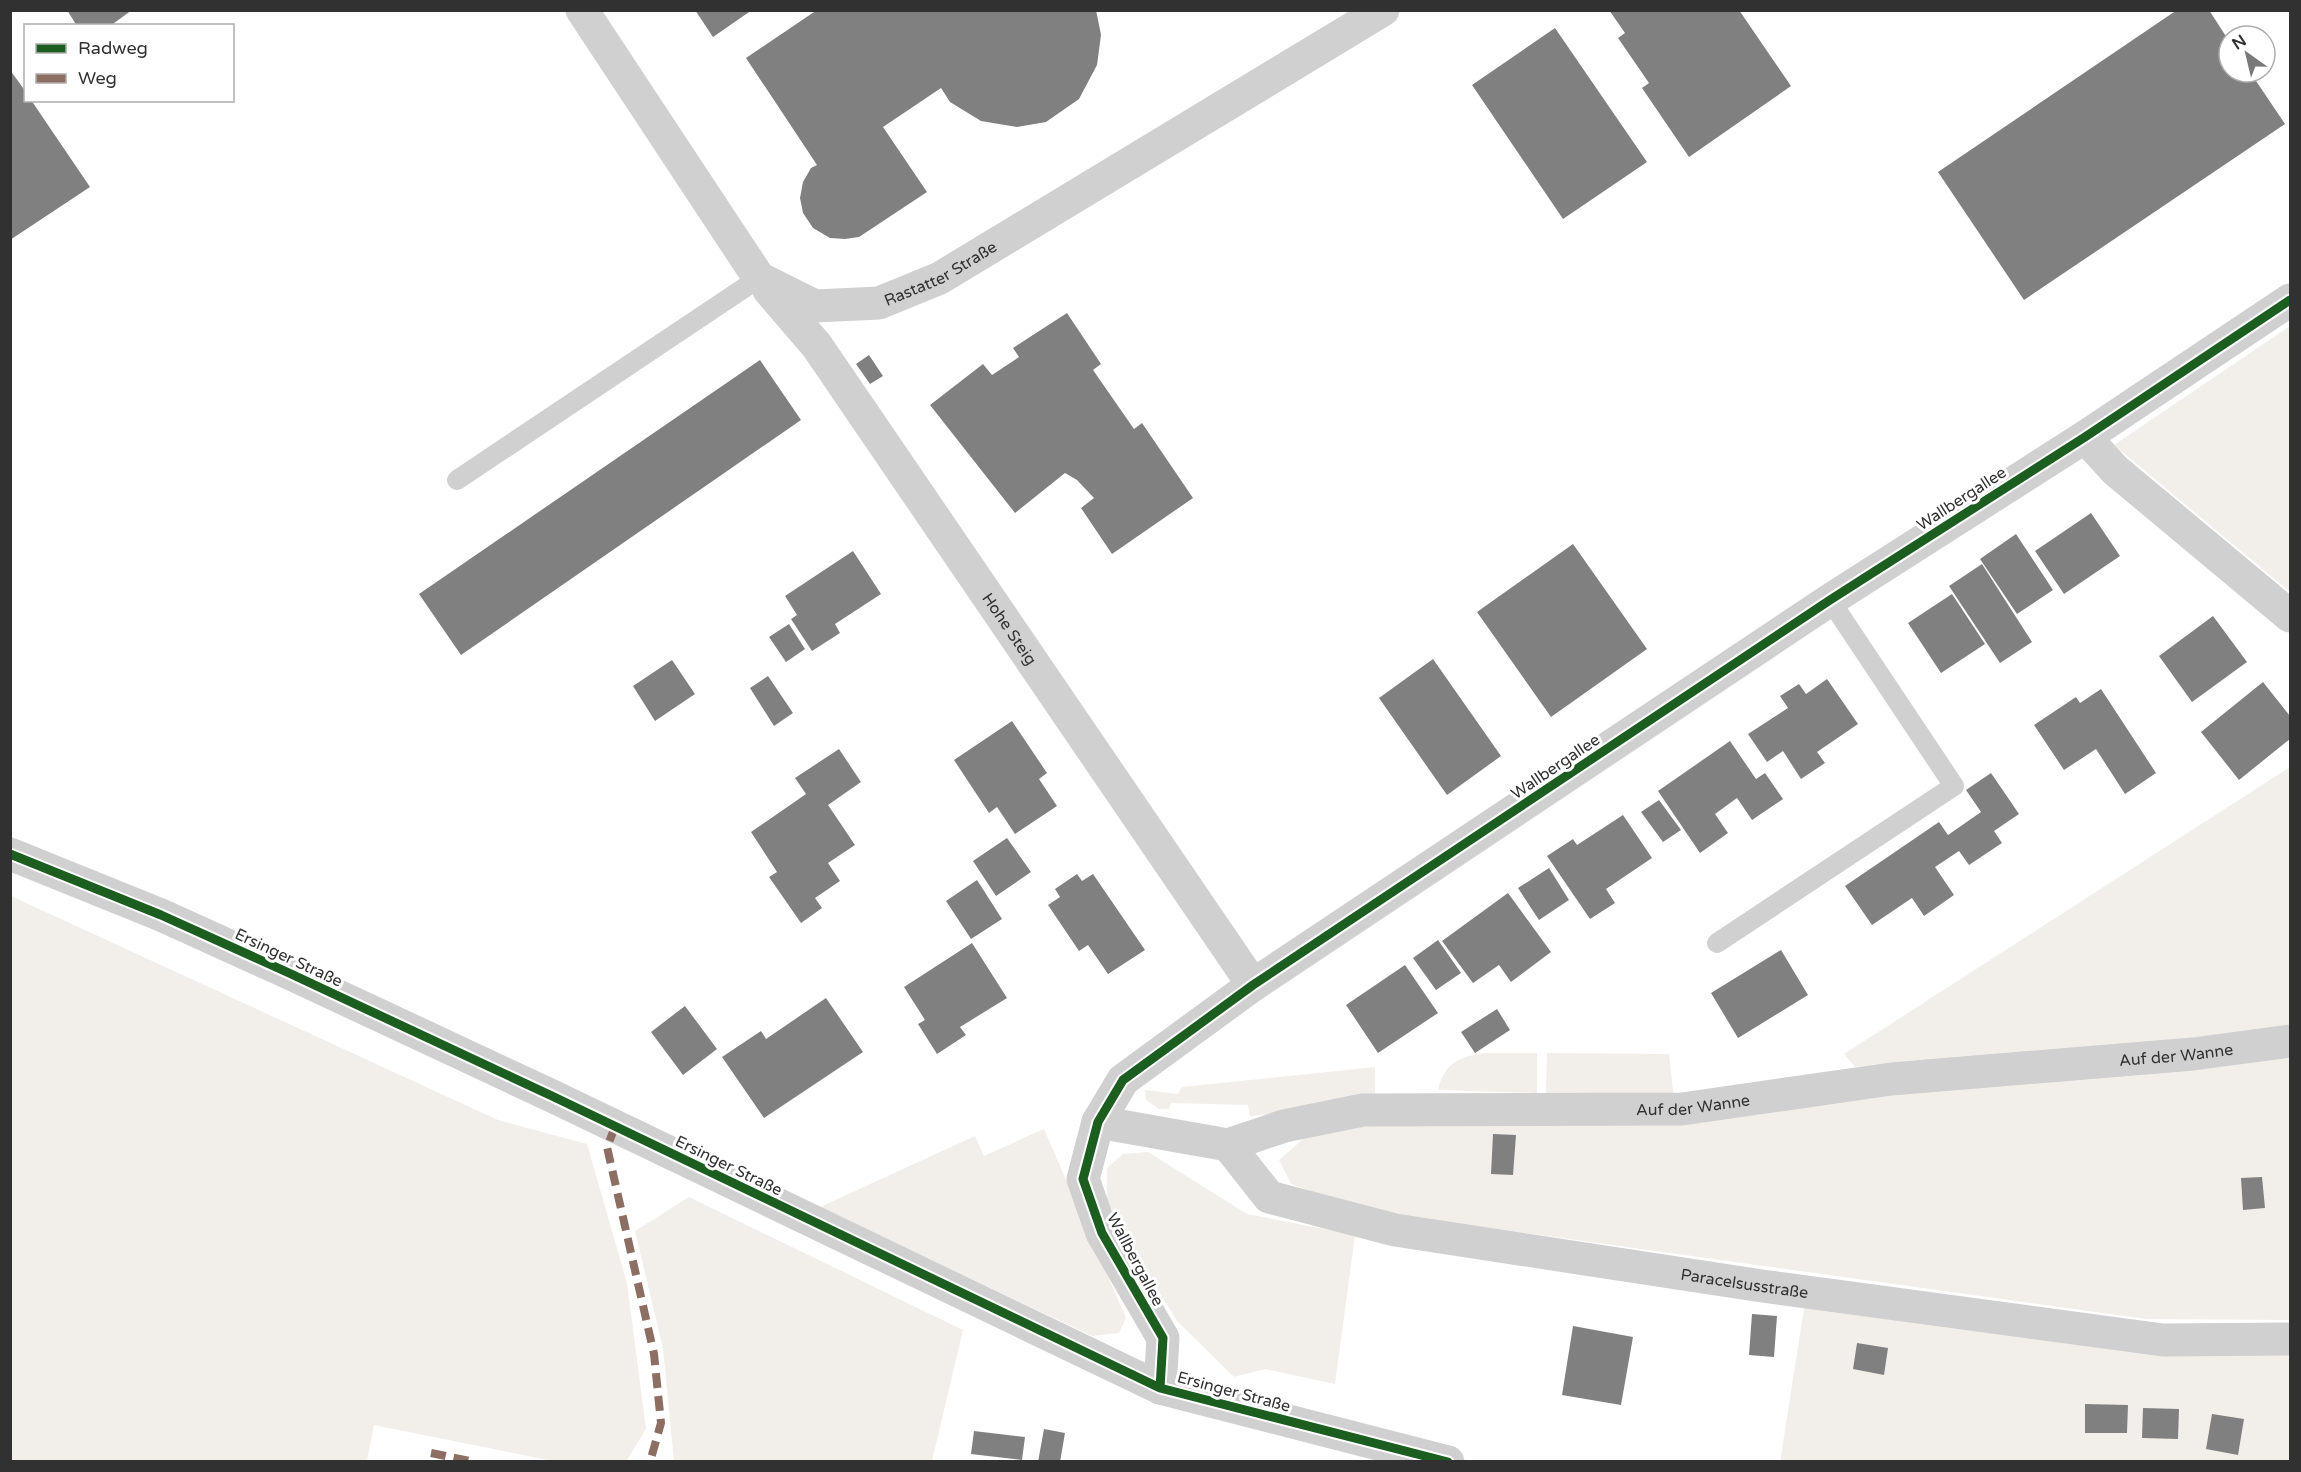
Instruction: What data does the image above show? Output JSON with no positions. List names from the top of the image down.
{
  "streets": {
    "street": [
      "Rastatter Straße",
      "Wallbergallee",
      "Hohe Steig",
      "Ersinger Straße",
      "Auf der Wanne",
      "Paracelsusstraße"
    ]
  },
  "crossings": [
    ["Rastatter Straße", "Hohe Steig"],
    ["Wallbergallee", "Hohe Steig"],
    ["Wallbergallee", "Ersinger Straße"],
    ["Wallbergallee", "Auf der Wanne"],
    ["Auf der Wanne", "Paracelsusstraße"]
  ],
  "legend": ["Radweg", "Weg"],
  "north": "top left"
}
